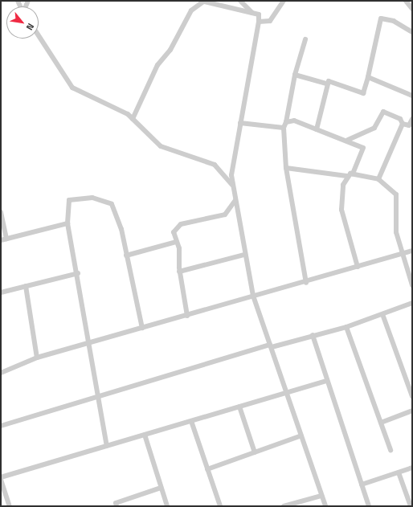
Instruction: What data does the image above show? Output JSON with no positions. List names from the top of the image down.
{
  "north": "bottom right"
}
